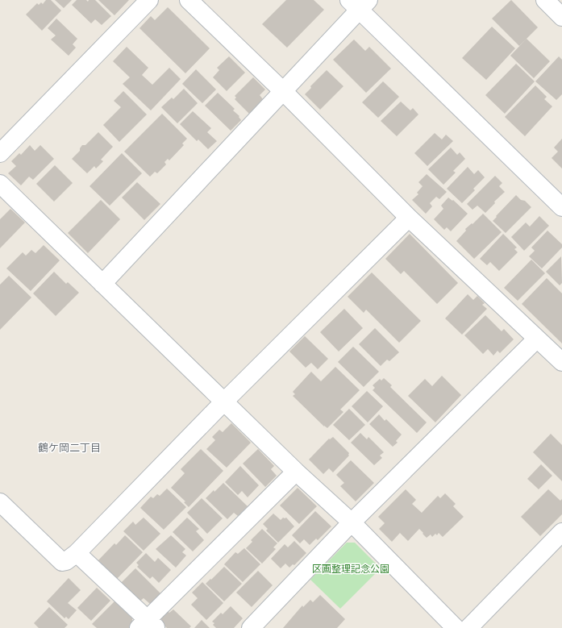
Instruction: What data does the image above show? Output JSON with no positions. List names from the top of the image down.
{
  "districts": ["鶴ケ岡二丁目"],
  "parks": ["区画整理記念公園"]
}
